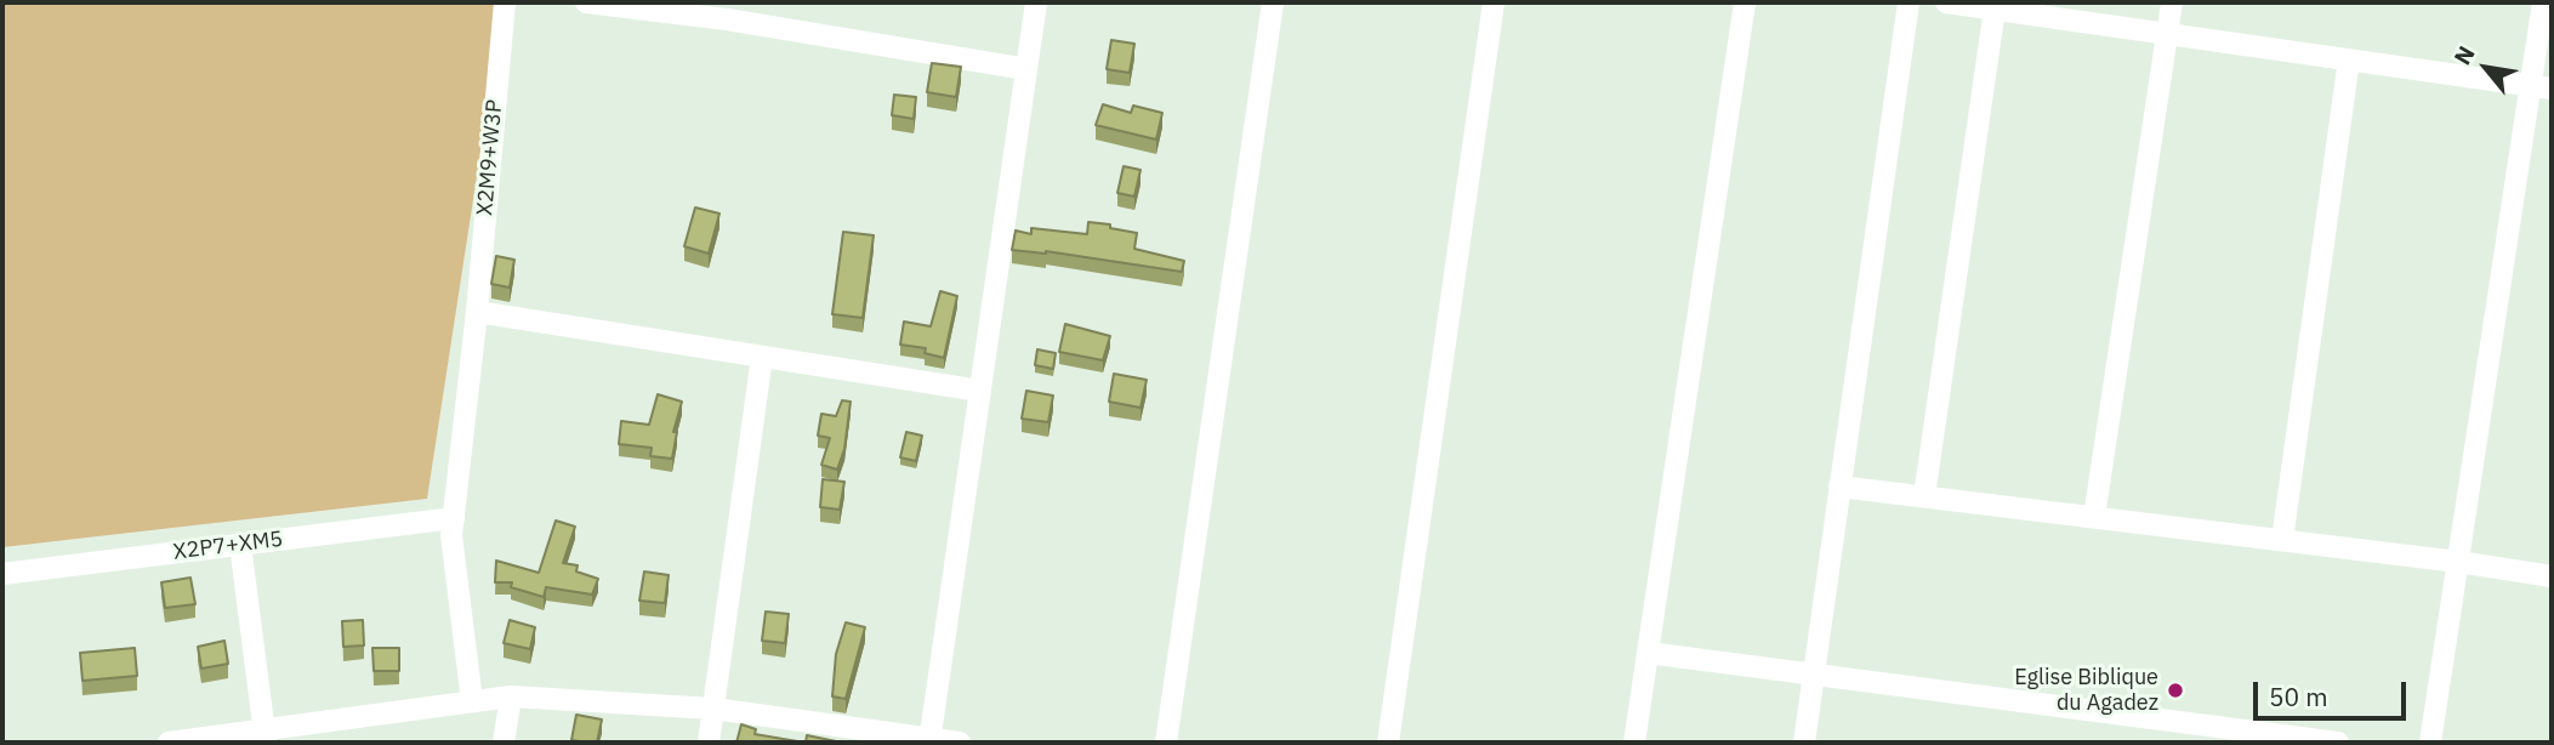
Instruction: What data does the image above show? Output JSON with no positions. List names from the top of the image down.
{
  "streets": {
    "street": ["X2M9+W3P", "X2P7+XM5"]
  },
  "crossings": [
    ["X2M9+W3P", "X2P7+XM5"]
  ],
  "places": ["Eglise Biblique du Agadez"],
  "scale_bar": "50 m",
  "north": "top left"
}
